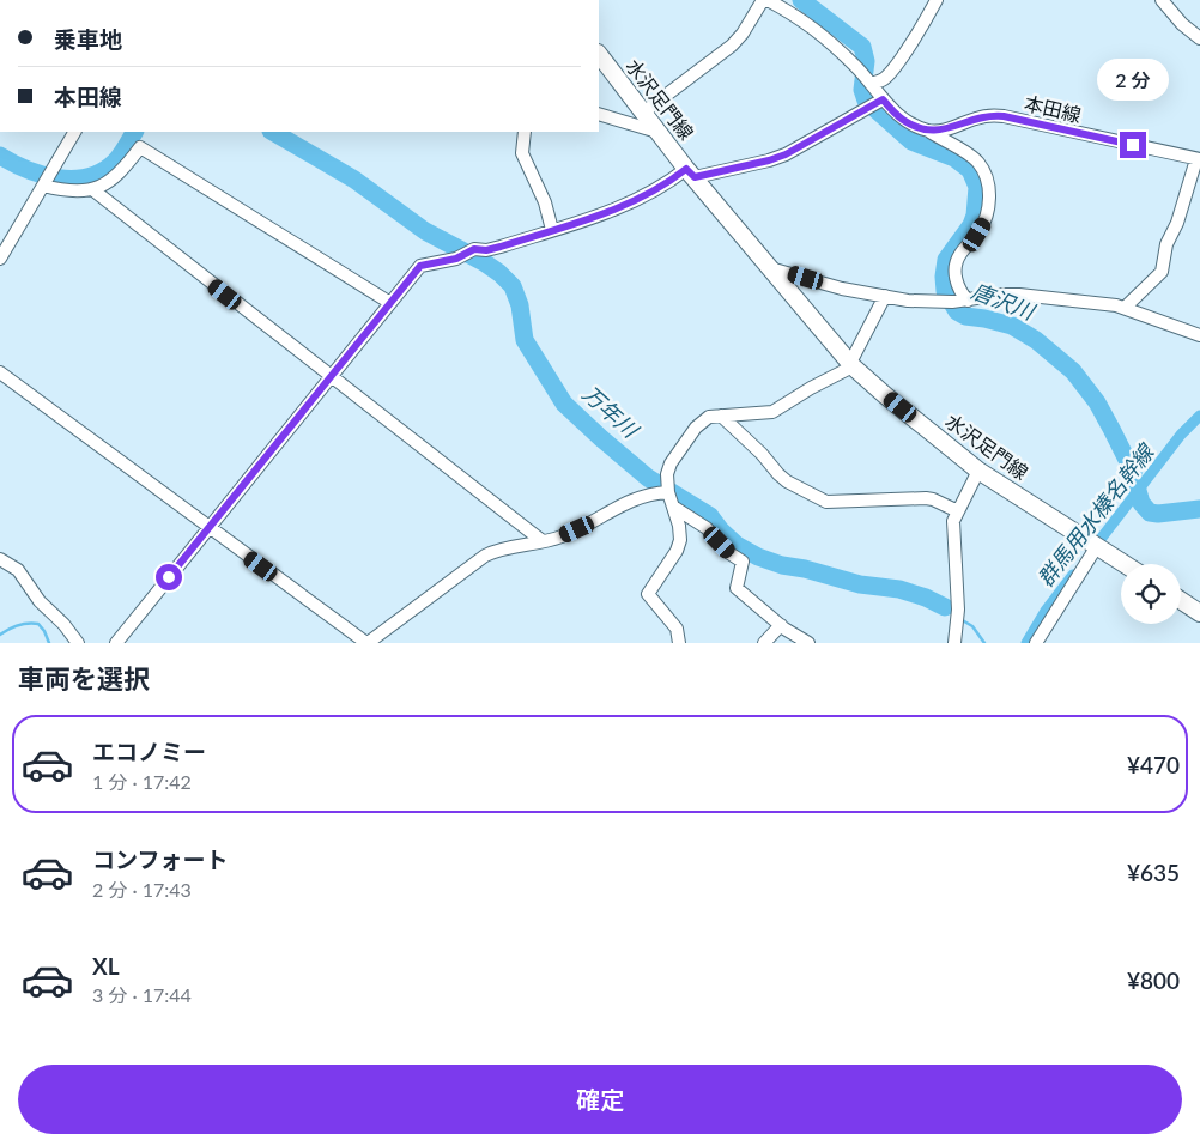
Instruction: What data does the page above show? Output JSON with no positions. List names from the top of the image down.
{
  "streets": {
    "main road": ["水沢足門線"],
    "street": ["本田線"]
  },
  "water": ["唐沢川", "万年川", "群馬用水榛名幹線"],
  "page": {
    "banner": ["乗車地", "本田線"],
    "bubble": "2 分",
    "heading": "車両を選択",
    "list": [
      {
        "name": "エコノミー",
        "note": "1 分 · 17:42",
        "value": "¥470"
      },
      {
        "name": "コンフォート",
        "note": "2 分 · 17:43",
        "value": "¥635"
      },
      {
        "name": "XL",
        "note": "3 分 · 17:44",
        "value": "¥800"
      }
    ],
    "buttons": "確定"
  }
}
